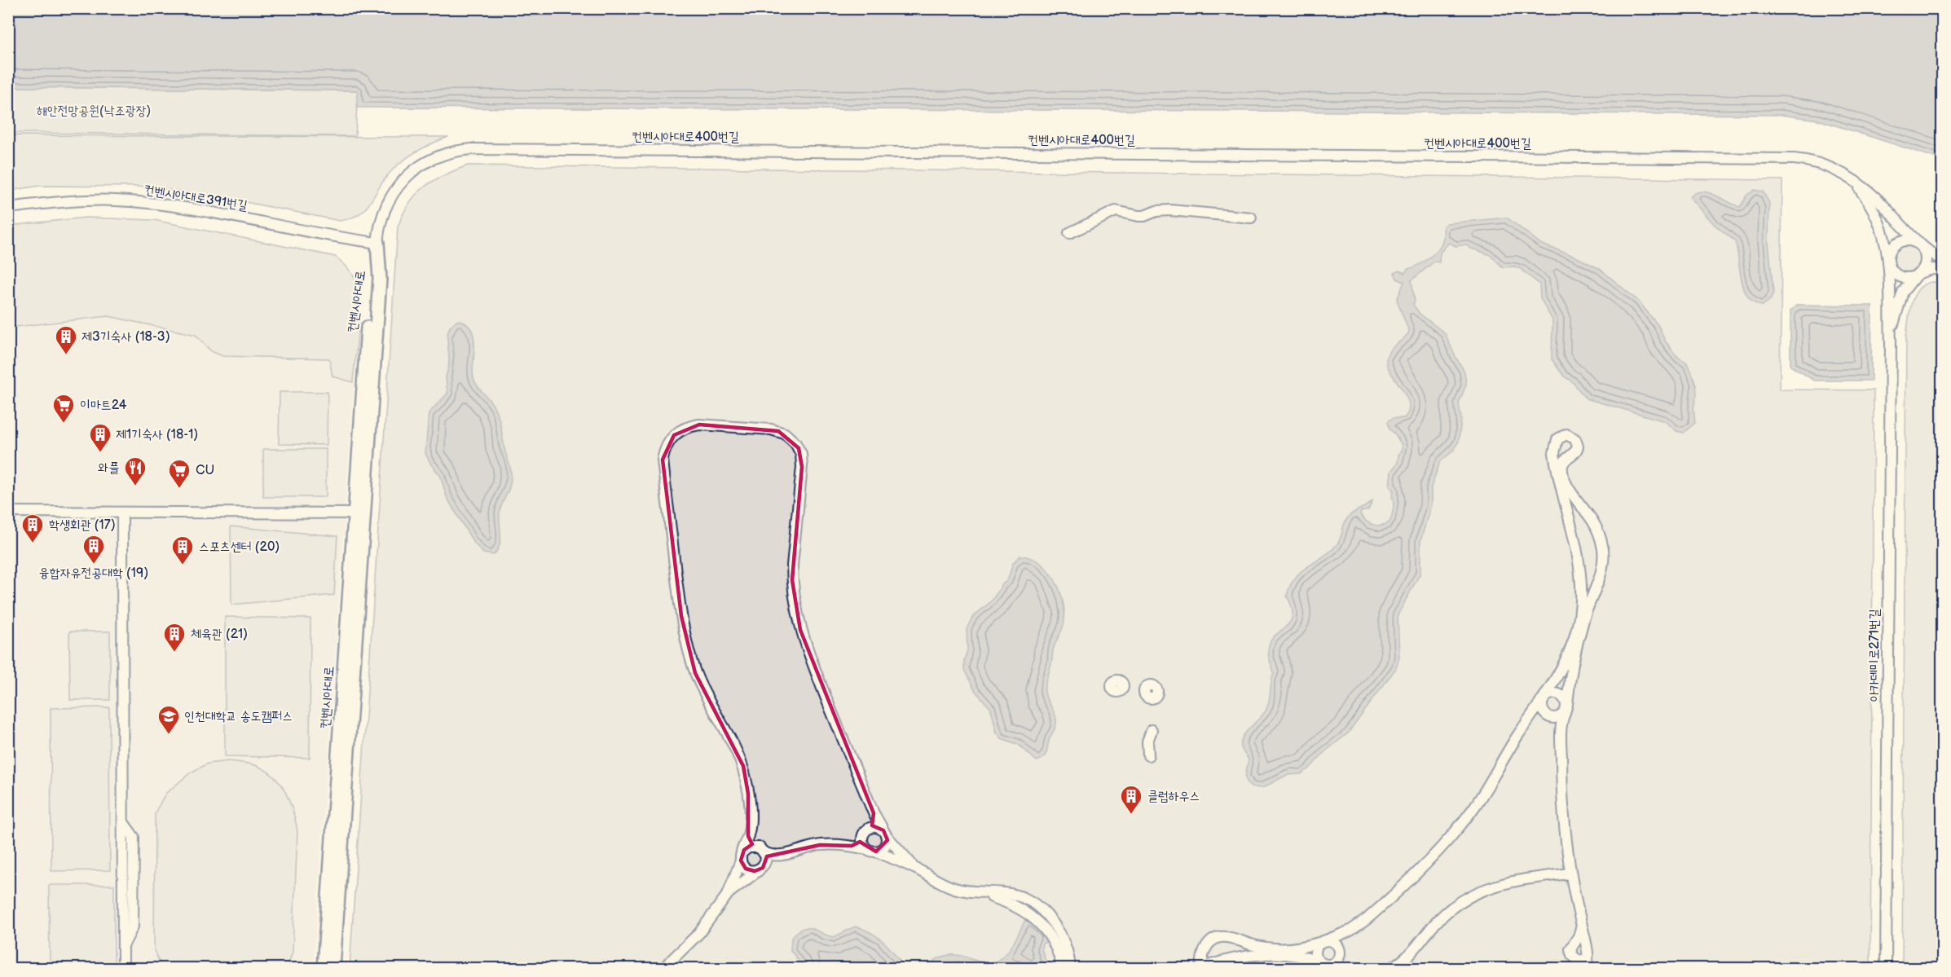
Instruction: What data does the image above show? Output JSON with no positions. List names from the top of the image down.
{
  "streets": {
    "main road": ["컨벤시아대로"],
    "street": ["컨벤시아대로400번길", "컨벤시아대로391번길", "아카데미로271번길"]
  },
  "crossings": [
    ["컨벤시아대로400번길", "컨벤시아대로391번길"]
  ],
  "parks": ["해안전망공원(낙조광장)"],
  "places": {
    "building": [
      "제3기숙사 (18-3)",
      "제1기숙사 (18-1)",
      "학생회관 (17)",
      "융합자유전공대학 (19)",
      "스포츠센터 (20)",
      "체육관 (21)",
      "클럽하우스"
    ],
    "supermarket": ["이마트24", "CU"],
    "restaurant": ["와플"],
    "school or university": ["인천대학교 송도캠퍼스"]
  }
}
